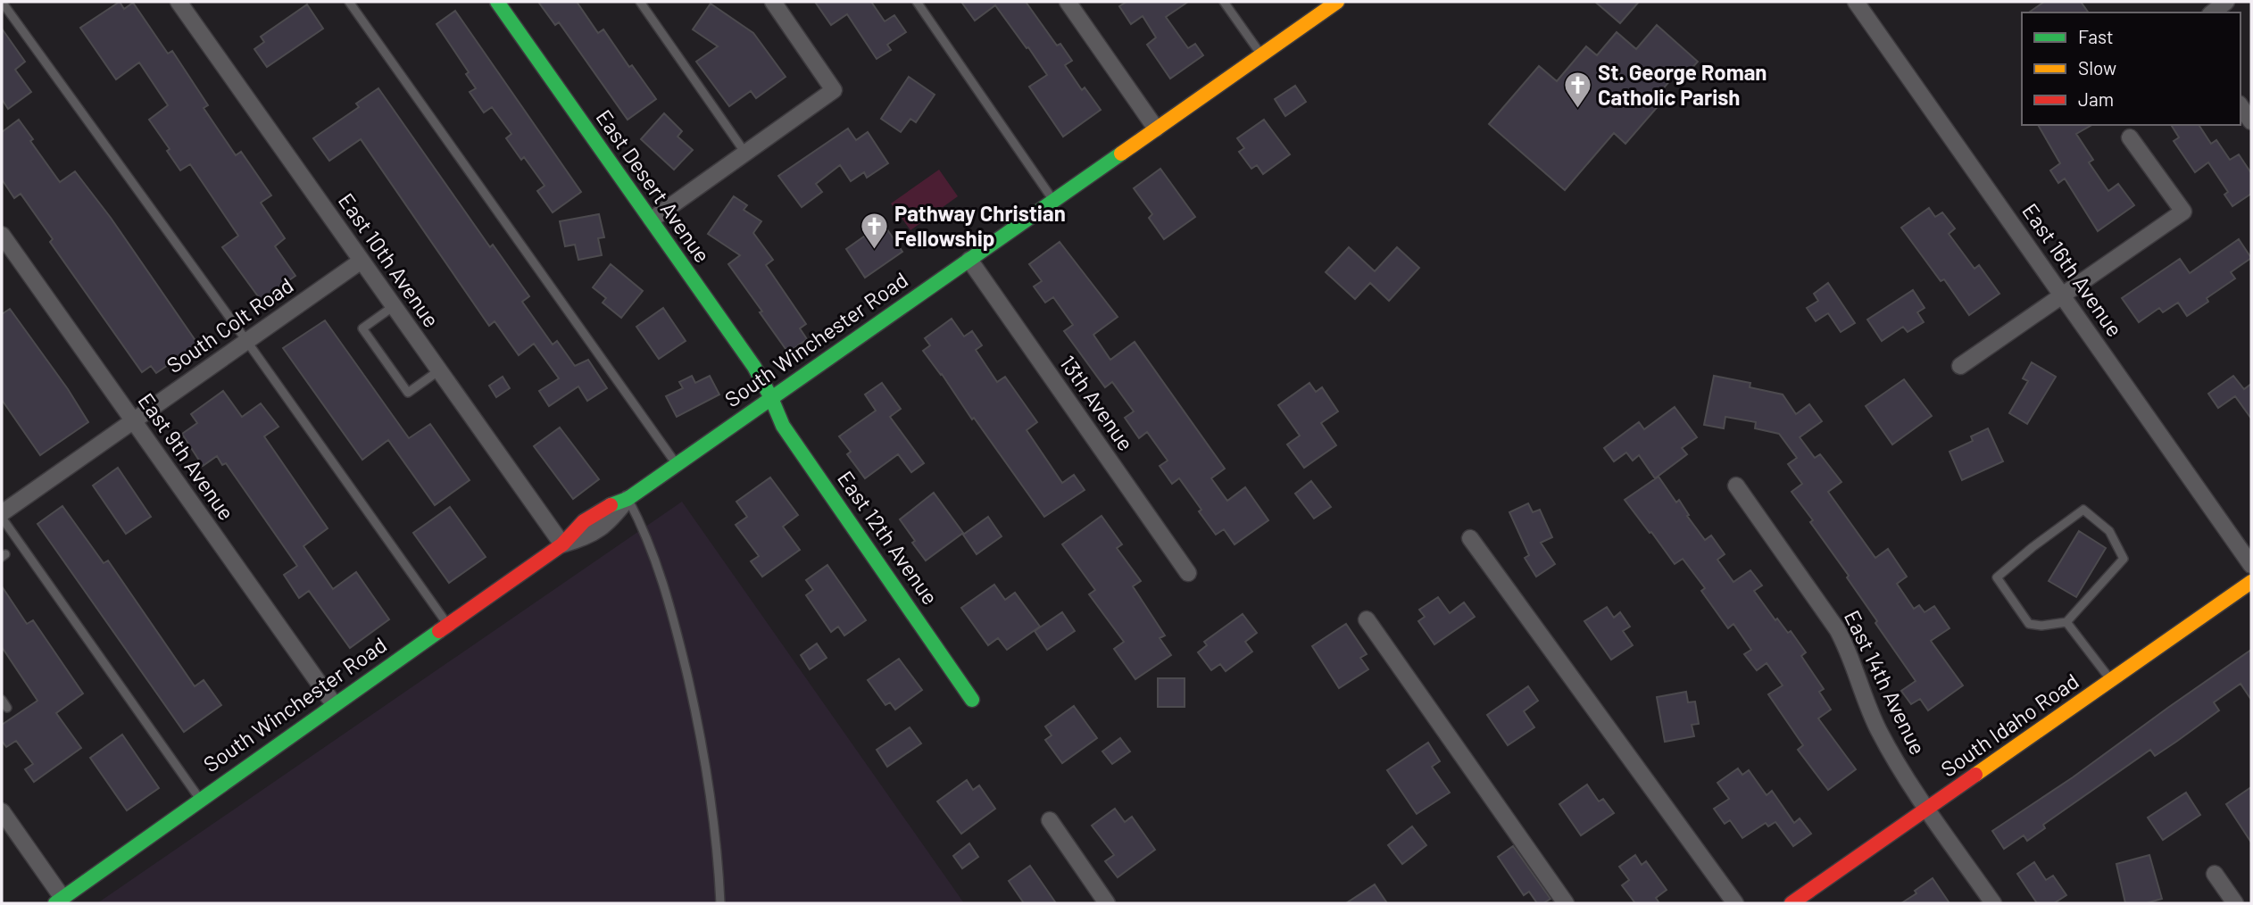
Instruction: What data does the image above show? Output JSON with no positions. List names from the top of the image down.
{
  "streets": {
    "street": [
      "East Desert Avenue",
      "East 10th Avenue",
      "East 16th Avenue",
      "South Colt Road",
      "South Winchester Road",
      "13th Avenue",
      "East 9th Avenue",
      "East 12th Avenue",
      "East 14th Avenue",
      "South Idaho Road"
    ]
  },
  "crossings": [
    ["East Desert Avenue", "South Winchester Road"],
    ["East Desert Avenue", "East 12th Avenue"],
    ["East 10th Avenue", "South Colt Road"],
    ["East 10th Avenue", "South Winchester Road"],
    ["South Colt Road", "East 9th Avenue"],
    ["South Winchester Road", "13th Avenue"],
    ["South Winchester Road", "East 9th Avenue"],
    ["South Winchester Road", "East 12th Avenue"],
    ["East 14th Avenue", "South Idaho Road"]
  ],
  "places": {
    "church": ["St. George Roman Catholic Parish", "Pathway Christian Fellowship"]
  },
  "legend": ["Fast", "Slow", "Jam"]
}
